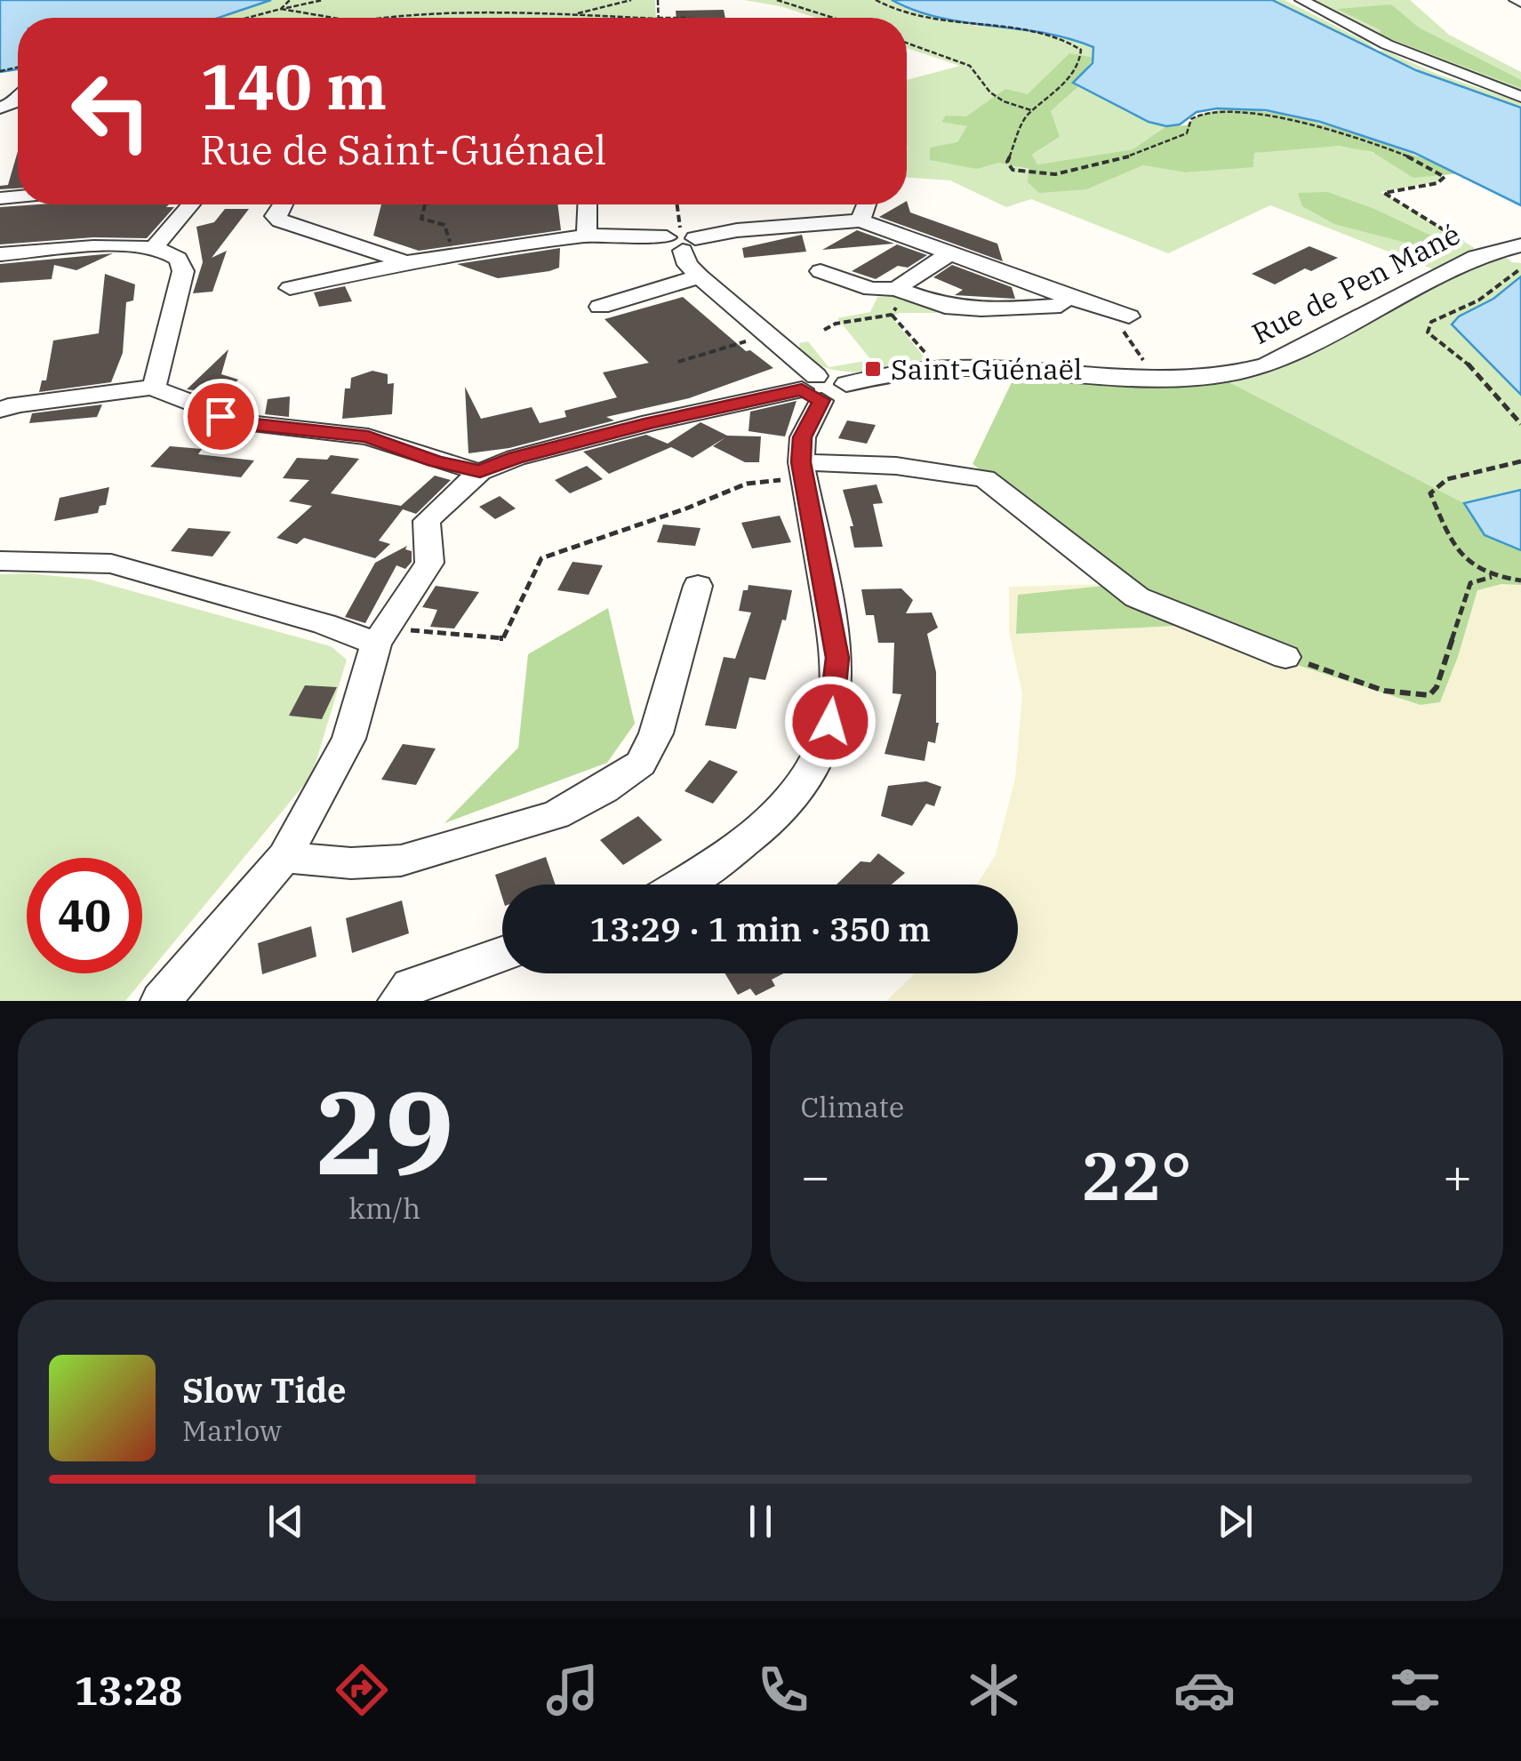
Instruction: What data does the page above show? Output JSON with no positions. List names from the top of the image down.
{
  "streets": {
    "street": ["Rue de Pen Mané"]
  },
  "places": {
    "transit": ["Saint-Guénaël"]
  },
  "page": {
    "turn": ["140 m", "Rue de Saint-Guénael"],
    "limit": "40",
    "trip": "13:29 · 1 min · 350 m",
    "tile": [
      ["29", "km/h"],
      "Climate"
    ],
    "heat": ["−", "22°", "+"],
    "song": ["Slow Tide", "Marlow"],
    "tabs": "13:28"
  }
}
